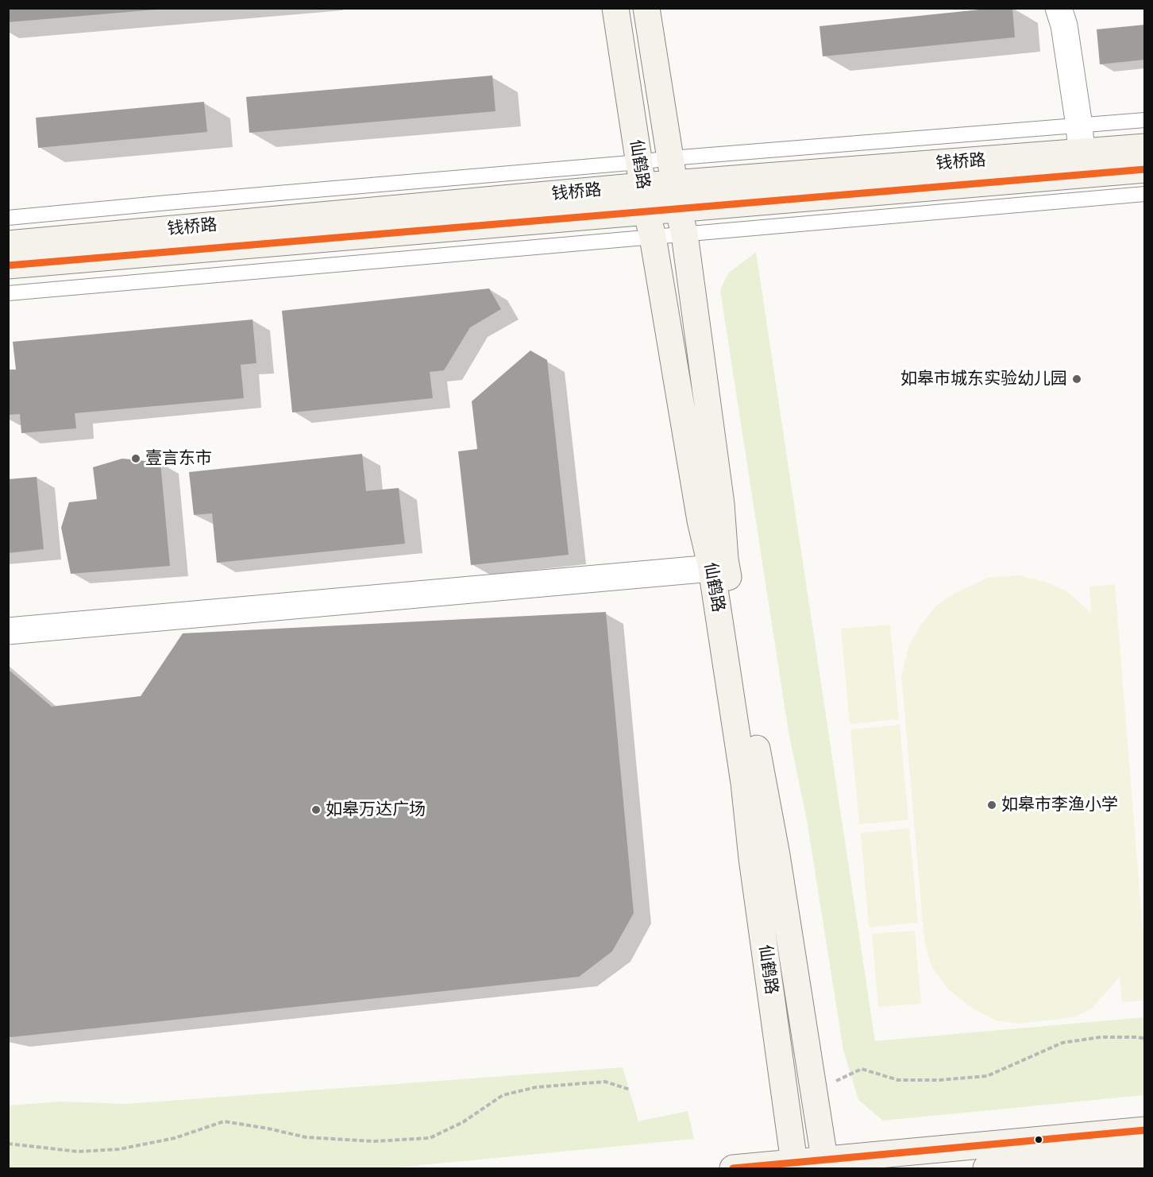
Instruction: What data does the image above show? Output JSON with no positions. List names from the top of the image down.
{
  "streets": {
    "street": ["钱桥路", "仙鹤路"]
  },
  "crossings": [
    ["钱桥路", "仙鹤路"]
  ],
  "places": [
    "如皋市城东实验幼儿园",
    "壹言东市",
    "如皋市李渔小学",
    "如皋万达广场"
  ]
}
